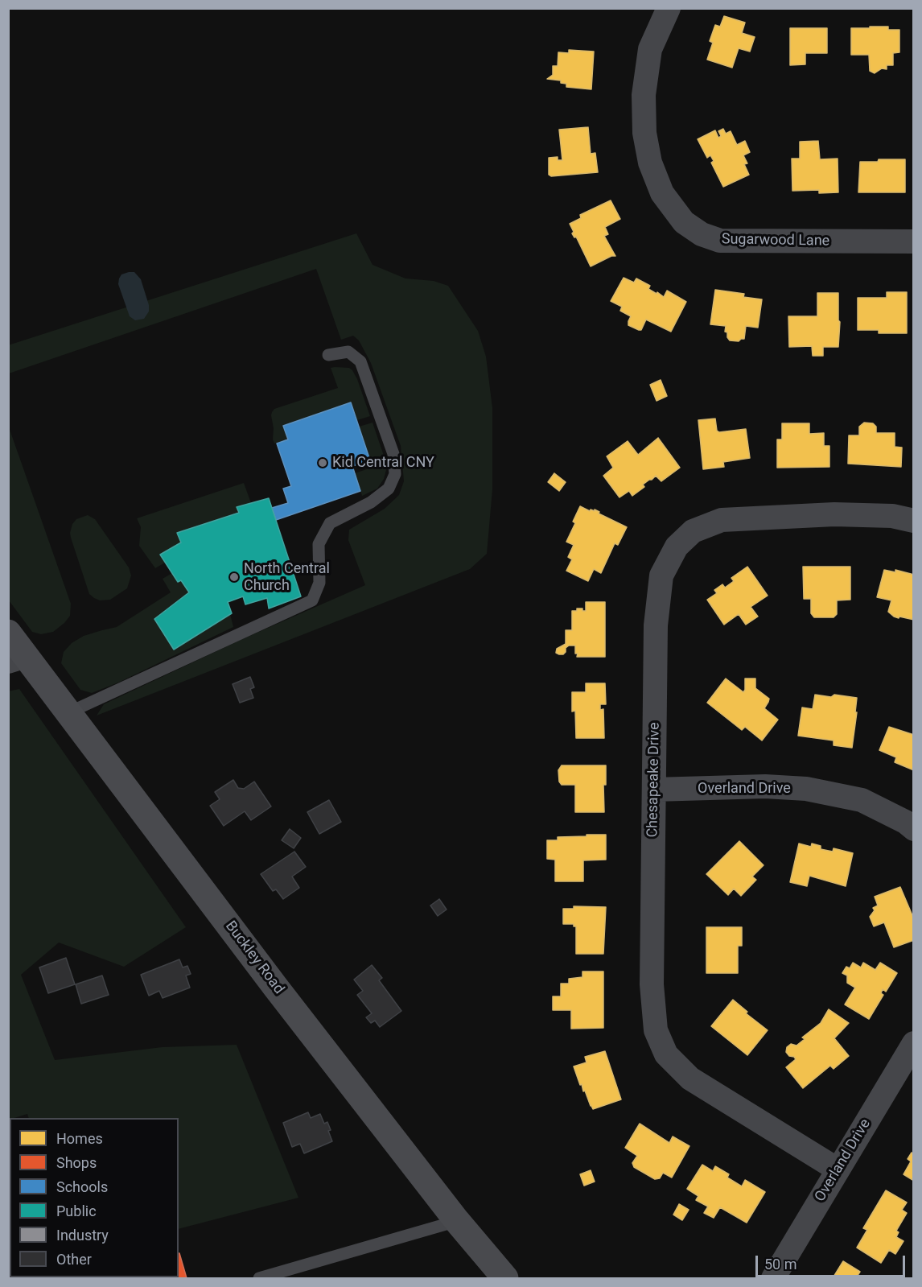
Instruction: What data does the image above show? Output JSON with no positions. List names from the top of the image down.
{
  "streets": {
    "street": [
      "Sugarwood Lane",
      "Chesapeake Drive",
      "Overland Drive",
      "Buckley Road"
    ]
  },
  "crossings": [
    ["Chesapeake Drive", "Overland Drive"]
  ],
  "places": ["Kid Central CNY", "North Central Church"],
  "legend": [
    "Homes",
    "Shops",
    "Schools",
    "Public",
    "Industry",
    "Other"
  ],
  "scale_bar": "50 m"
}
